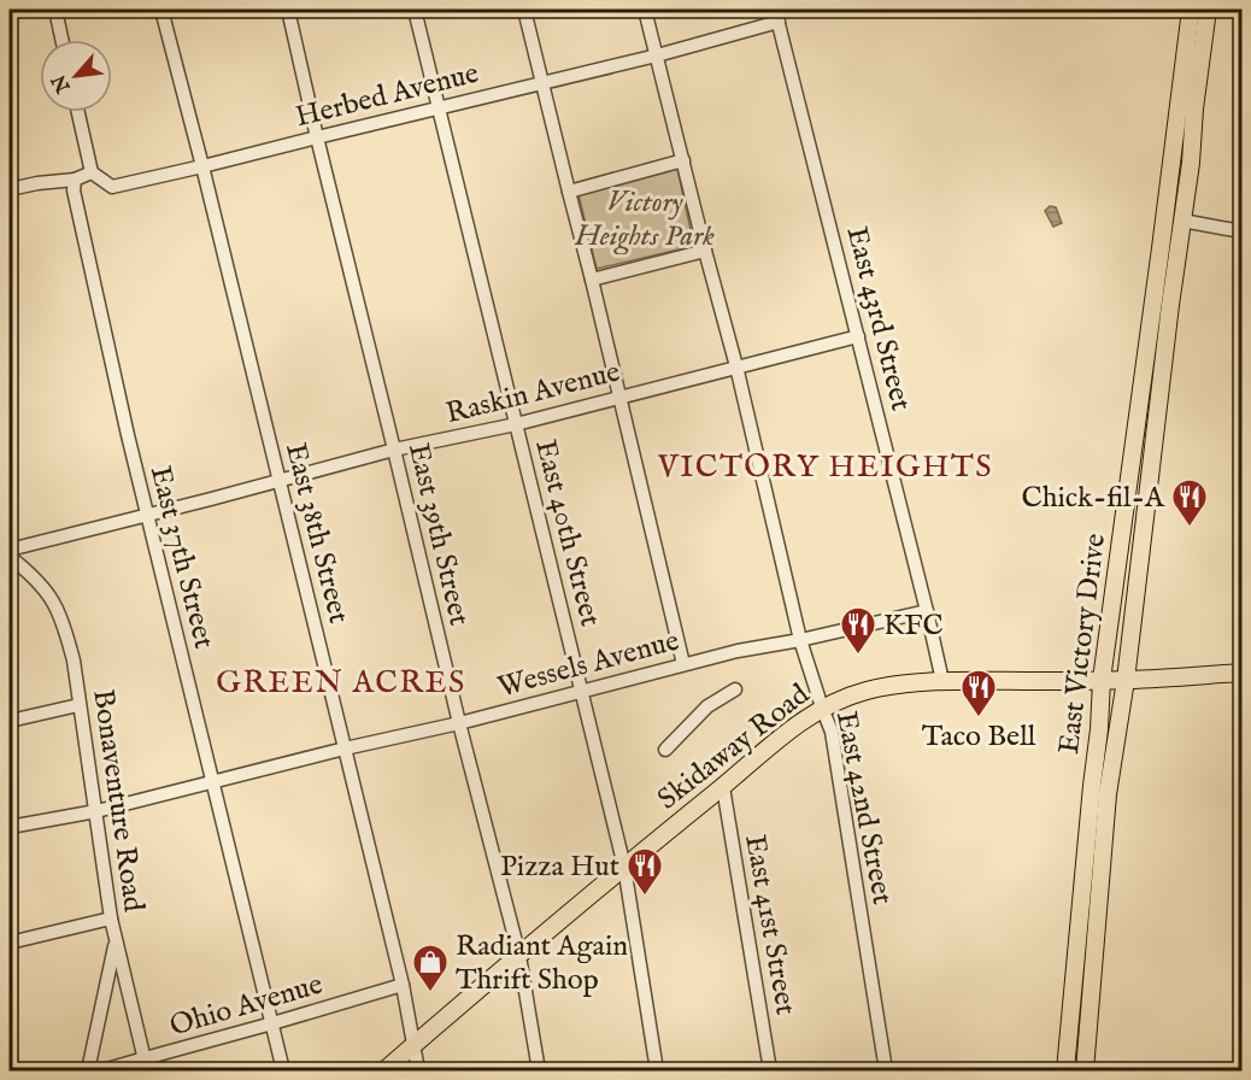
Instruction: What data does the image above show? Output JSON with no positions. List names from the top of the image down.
{
  "streets": {
    "main road": ["East Victory Drive", "Skidaway Road"],
    "street": [
      "Herbed Avenue",
      "East 43rd Street",
      "Raskin Avenue",
      "East 38th Street",
      "East 40th Street",
      "East 39th Street",
      "East 37th Street",
      "Wessels Avenue",
      "Bonaventure Road",
      "East 42nd Street",
      "East 41st Street",
      "Ohio Avenue"
    ]
  },
  "crossings": [
    ["Herbed Avenue", "East 43rd Street"],
    ["Herbed Avenue", "East 38th Street"],
    ["Herbed Avenue", "East 40th Street"],
    ["Herbed Avenue", "East 39th Street"],
    ["Herbed Avenue", "East 42nd Street"],
    ["East 43rd Street", "Raskin Avenue"],
    ["East 43rd Street", "Wessels Avenue"],
    ["East 43rd Street", "Skidaway Road"],
    ["Raskin Avenue", "East 38th Street"],
    ["Raskin Avenue", "East 40th Street"],
    ["Raskin Avenue", "East 39th Street"],
    ["Raskin Avenue", "East 37th Street"],
    ["Raskin Avenue", "East 42nd Street"],
    ["East 38th Street", "Wessels Avenue"],
    ["East 38th Street", "Skidaway Road"],
    ["East 38th Street", "Ohio Avenue"],
    ["East 40th Street", "Wessels Avenue"],
    ["East 40th Street", "Skidaway Road"],
    ["East 39th Street", "Wessels Avenue"],
    ["East 39th Street", "Skidaway Road"],
    ["East 37th Street", "Wessels Avenue"],
    ["East 37th Street", "Ohio Avenue"],
    ["East Victory Drive", "Skidaway Road"],
    ["Wessels Avenue", "Bonaventure Road"],
    ["Wessels Avenue", "East 42nd Street"],
    ["Skidaway Road", "East 42nd Street"],
    ["Skidaway Road", "East 41st Street"]
  ],
  "districts": ["VICTORY HEIGHTS", "GREEN ACRES"],
  "parks": ["Victory Heights Park"],
  "places": {
    "restaurant": [
      "Chick-fil-A",
      "KFC",
      "Taco Bell",
      "Pizza Hut"
    ],
    "shop": ["Radiant Again Thrift Shop"]
  },
  "north": "bottom left"
}
